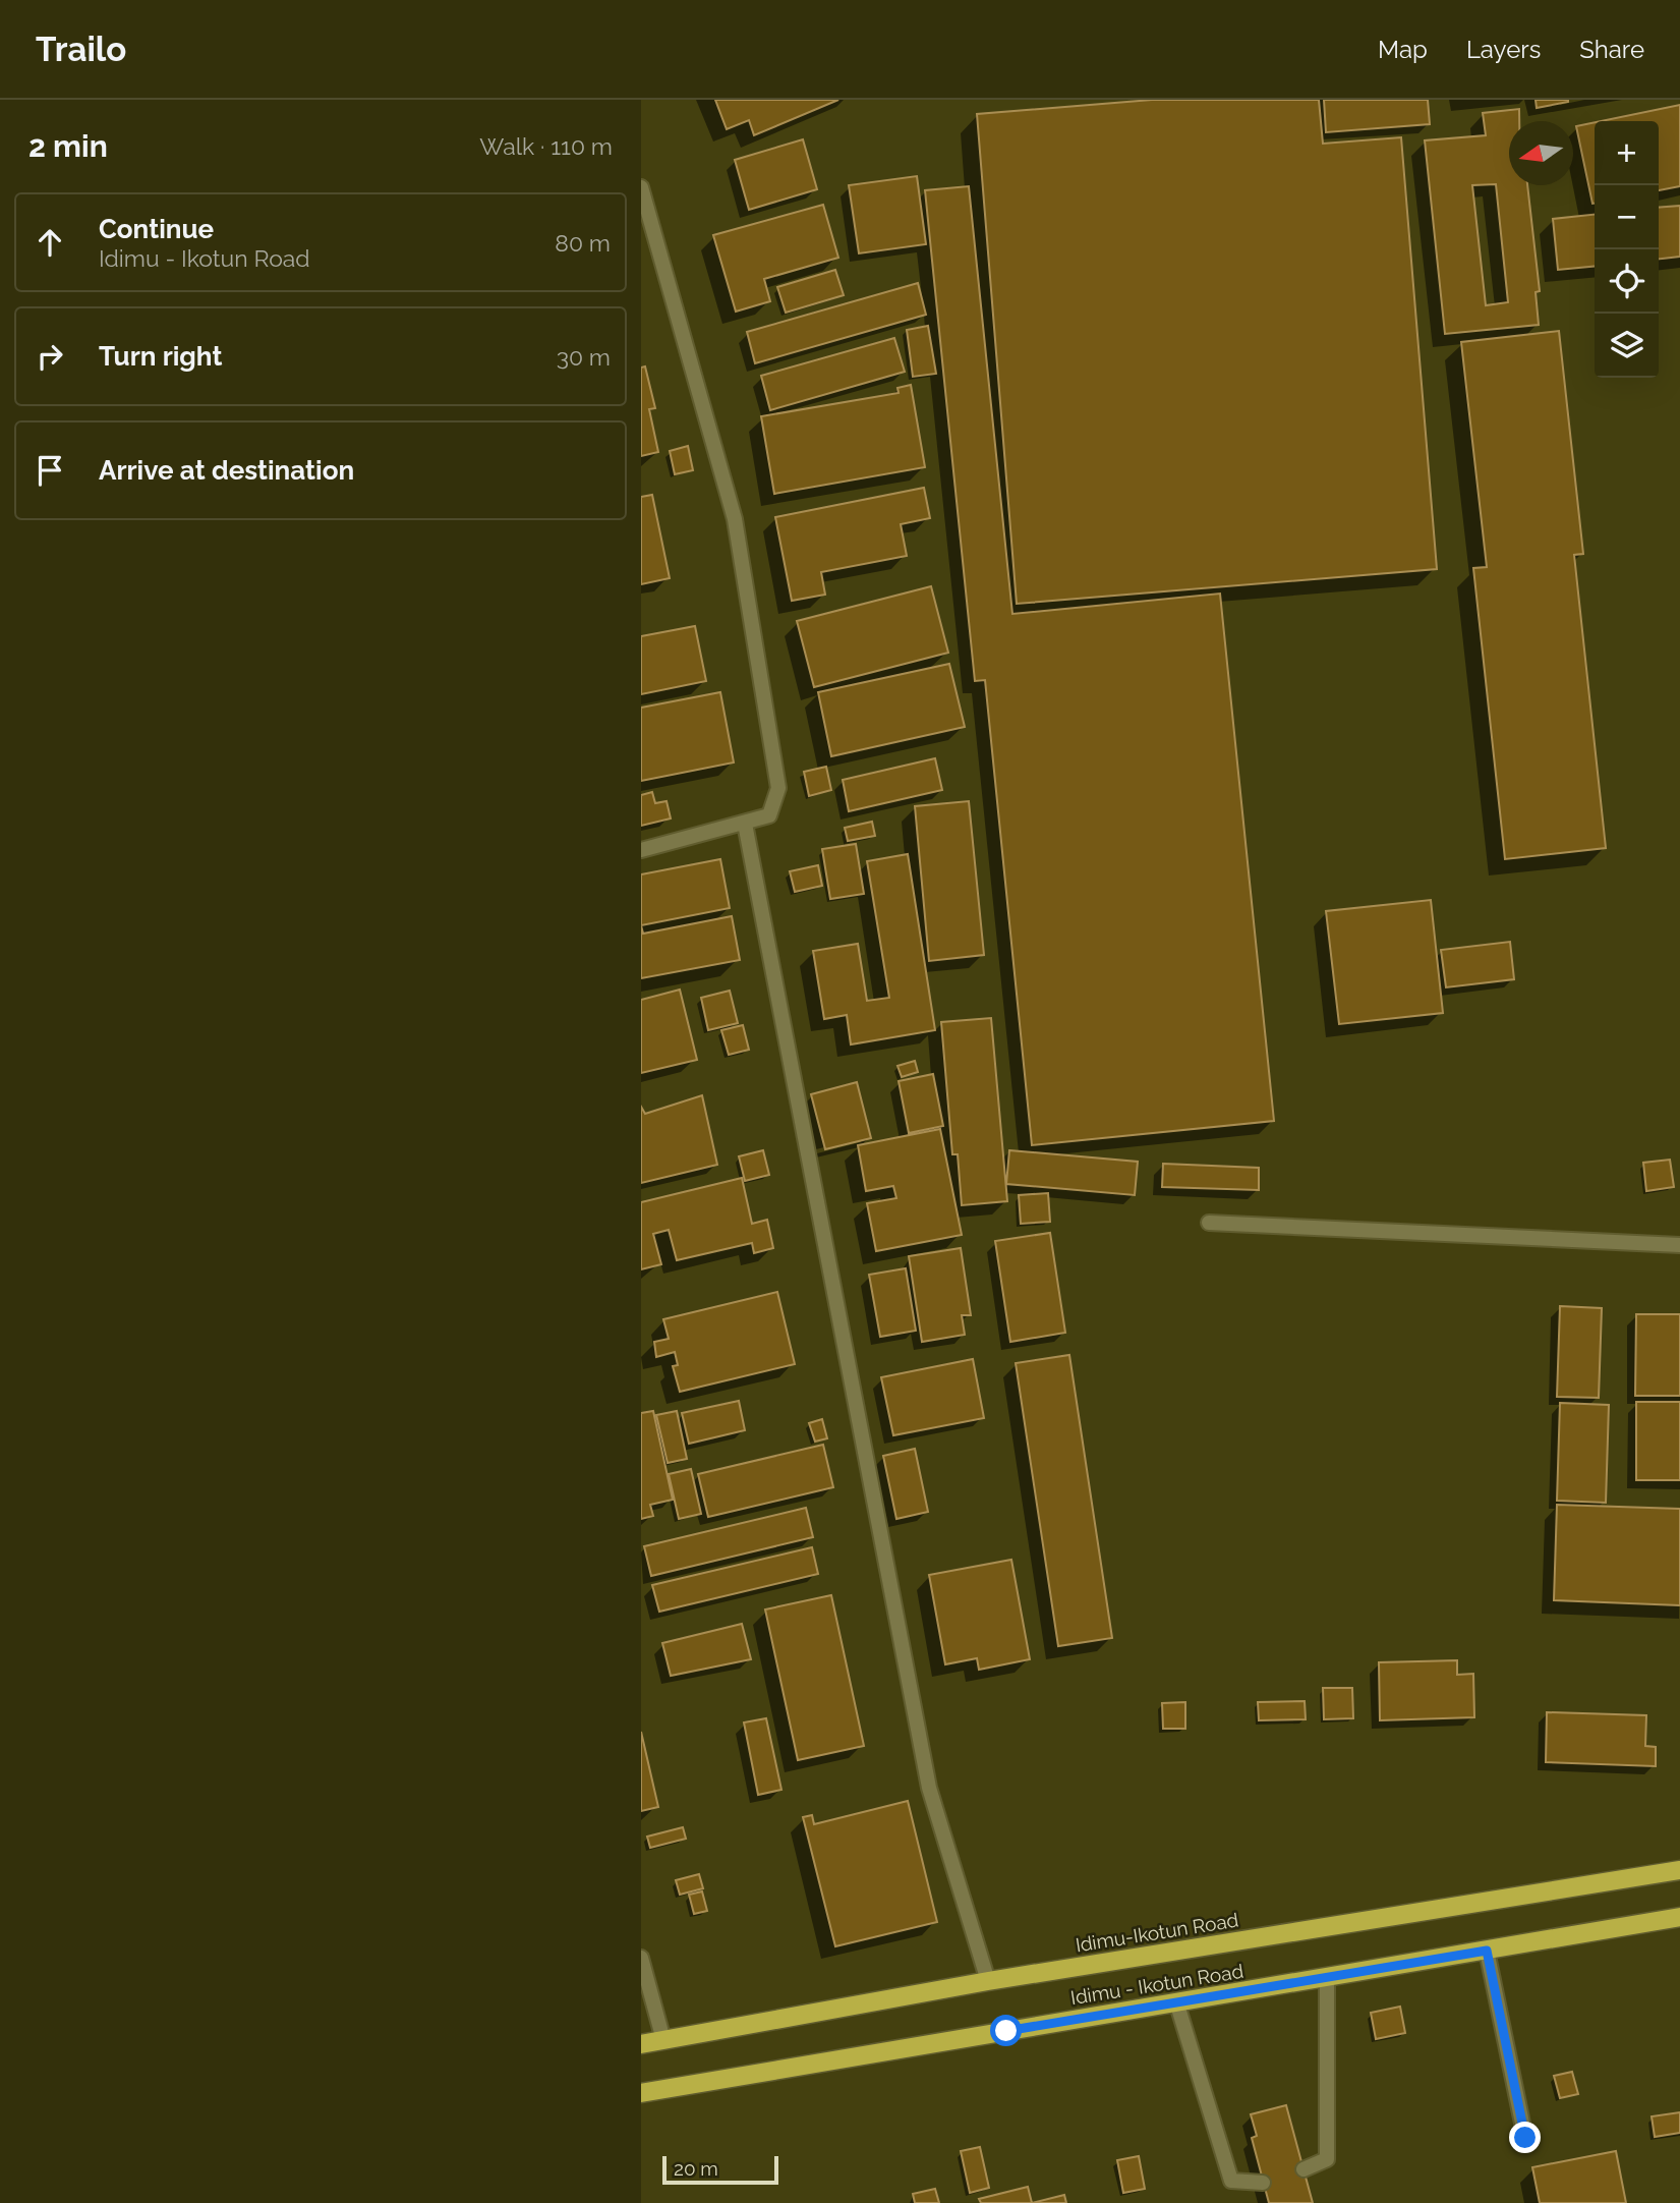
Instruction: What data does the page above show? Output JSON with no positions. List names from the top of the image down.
{
  "streets": {
    "main road": ["Idimu-Ikotun Road", "Idimu - Ikotun Road"]
  },
  "scale_bar": "20 m",
  "north": "left",
  "page": {
    "header": "Trailo",
    "nav": ["Map", "Layers", "Share"],
    "heading": ["2 min", "Walk · 110 m"],
    "map_buttons": ["+", "−"],
    "list": [
      ["Continue", "Idimu - Ikotun Road", "80 m"],
      ["Turn right", "30 m"],
      "Arrive at destination"
    ],
    "scale": "20 m"
  }
}
